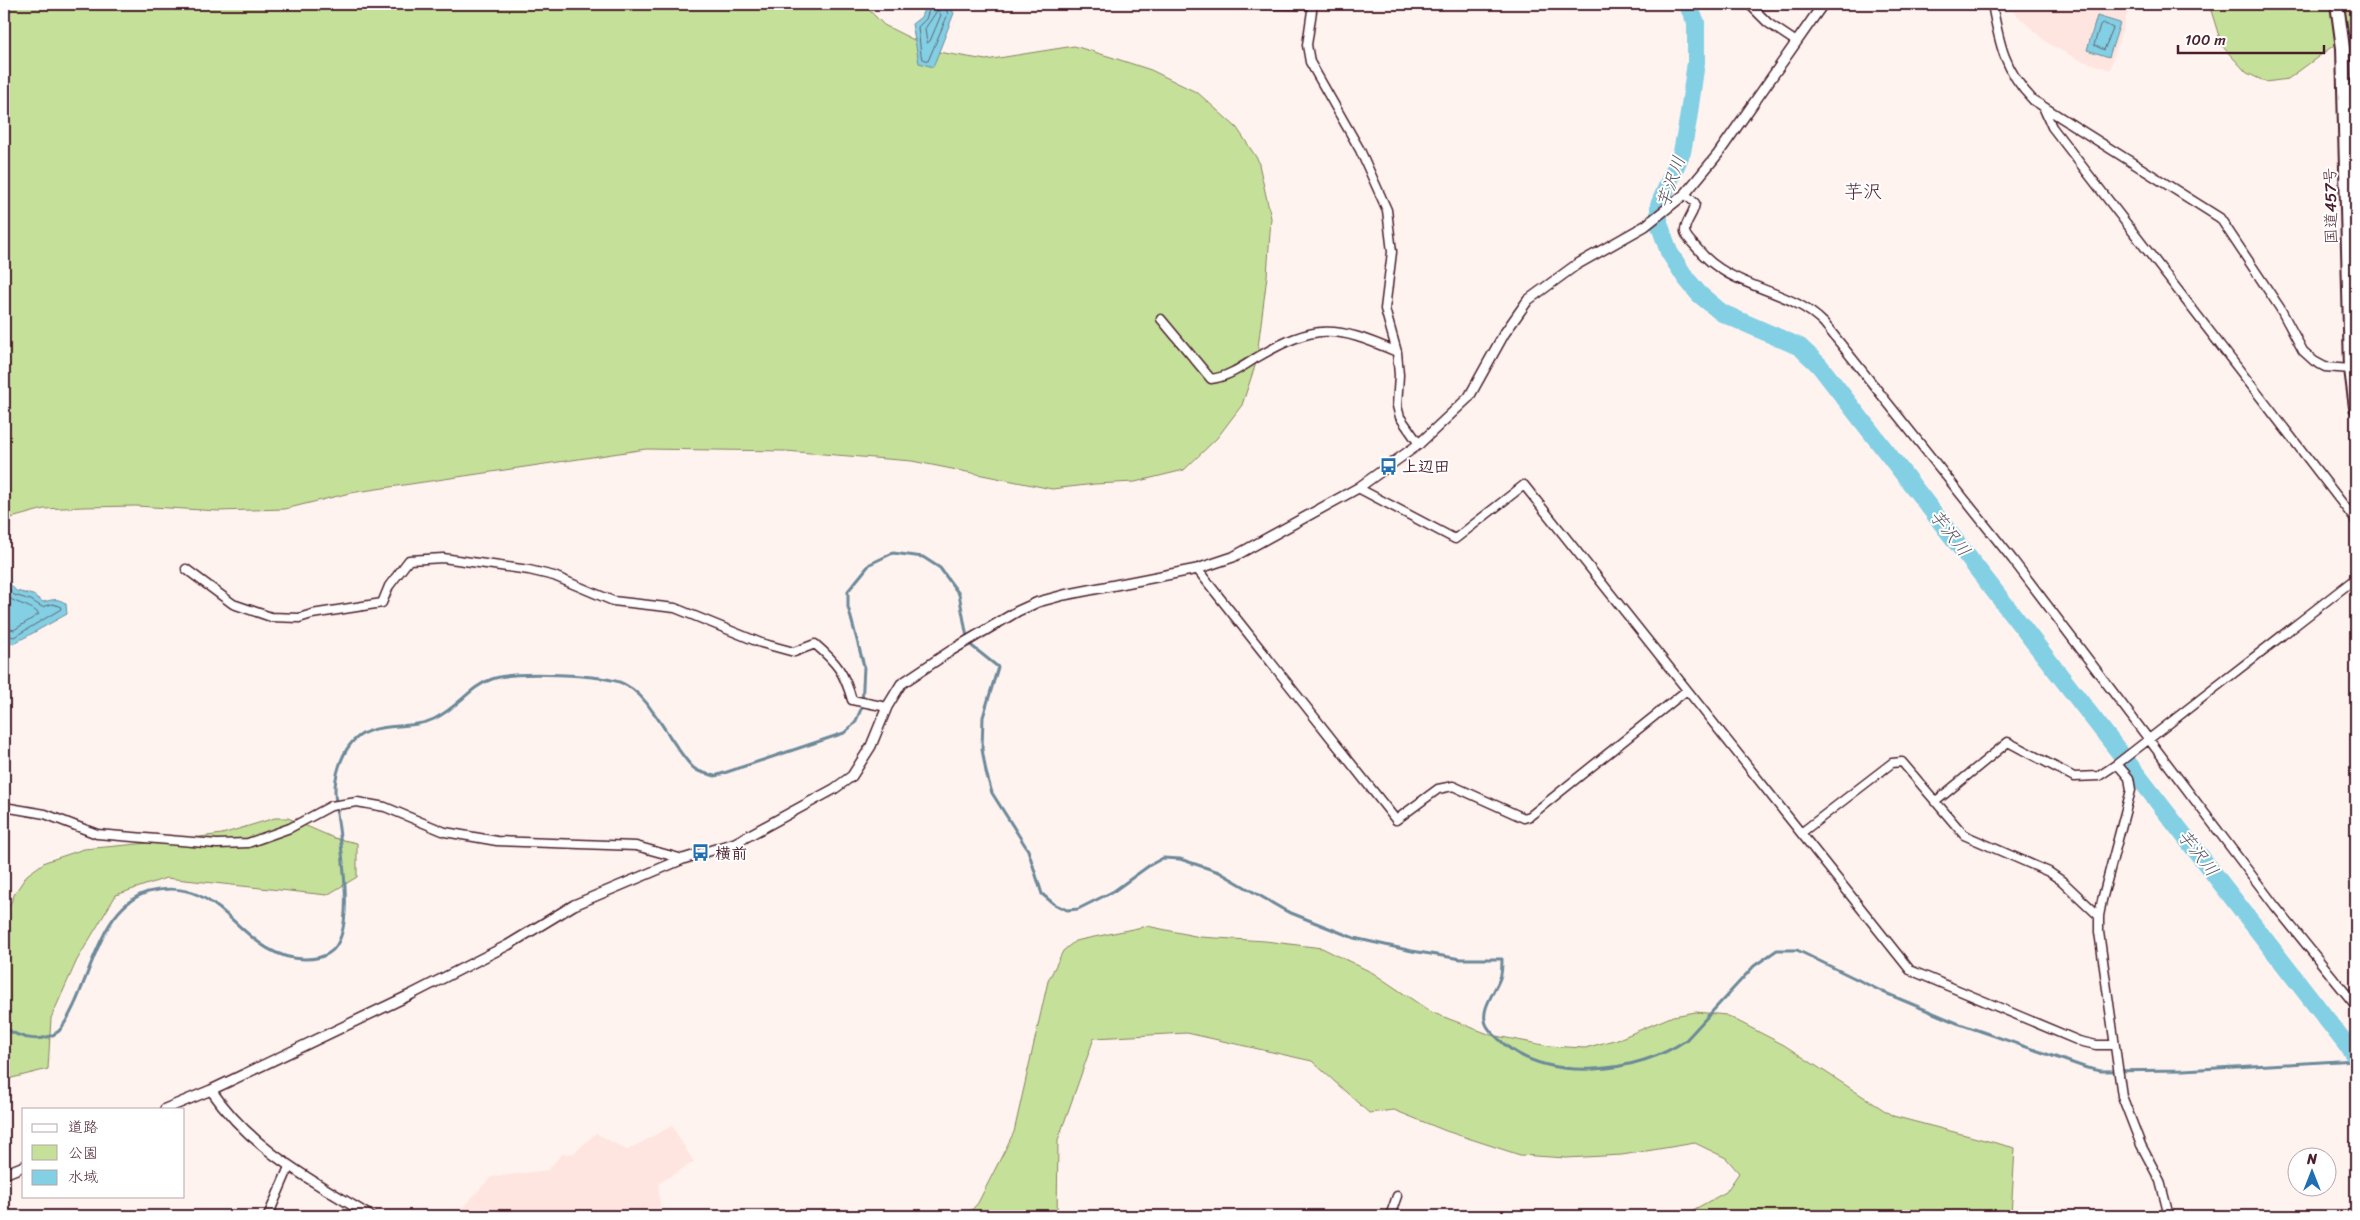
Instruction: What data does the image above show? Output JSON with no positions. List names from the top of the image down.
{
  "streets": {
    "highway": ["国道457号"]
  },
  "districts": ["芋沢"],
  "water": ["芋沢川"],
  "places": {
    "bus stop": ["上辺田", "横前"]
  },
  "legend": ["道路", "公園", "水域"],
  "scale_bar": "100 m",
  "north": "top"
}
